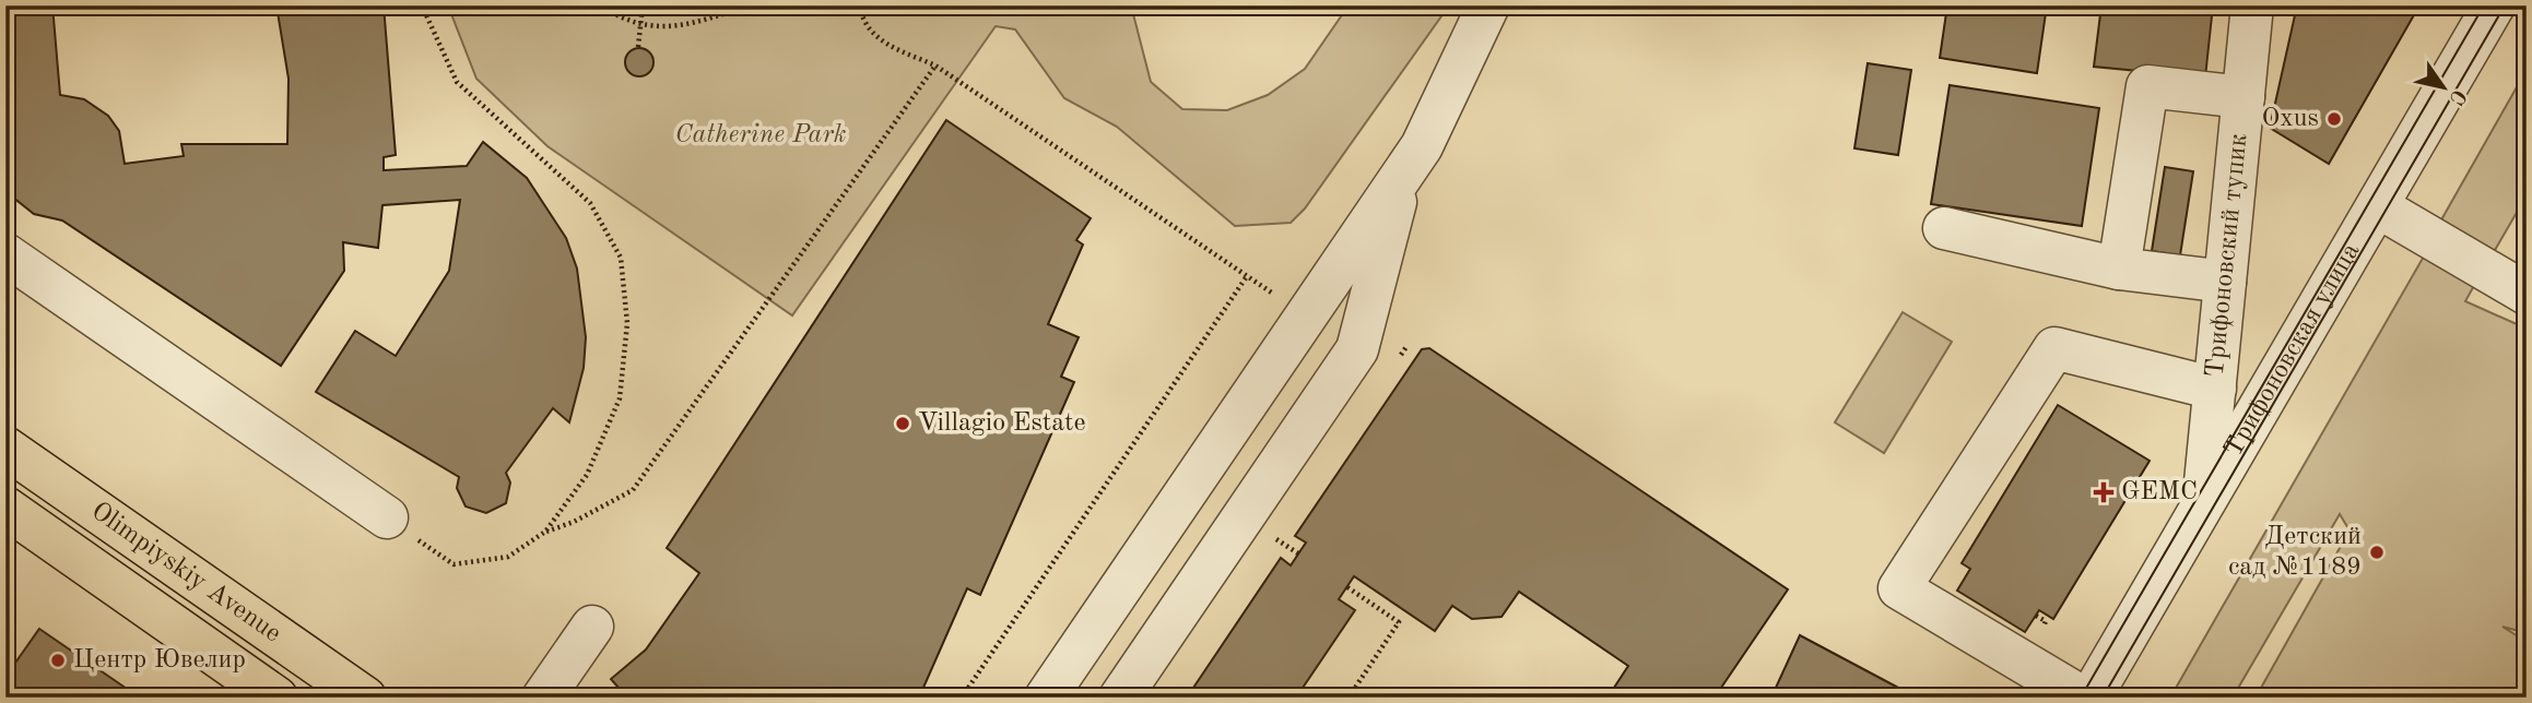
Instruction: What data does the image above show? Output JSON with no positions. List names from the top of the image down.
{
  "streets": {
    "main road": ["Olimpiyskiy Avenue"],
    "street": ["Трифоновский тупик", "Трифоновская улица"]
  },
  "crossings": [
    ["Трифоновский тупик", "Трифоновская улица"]
  ],
  "parks": ["Catherine Park"],
  "places": {
    "other": [
      "Oxus",
      "Villagio Estate",
      "Детский сад №1189",
      "Центр Ювелир"
    ],
    "health": ["GEMC"]
  },
  "north": "bottom right"
}
